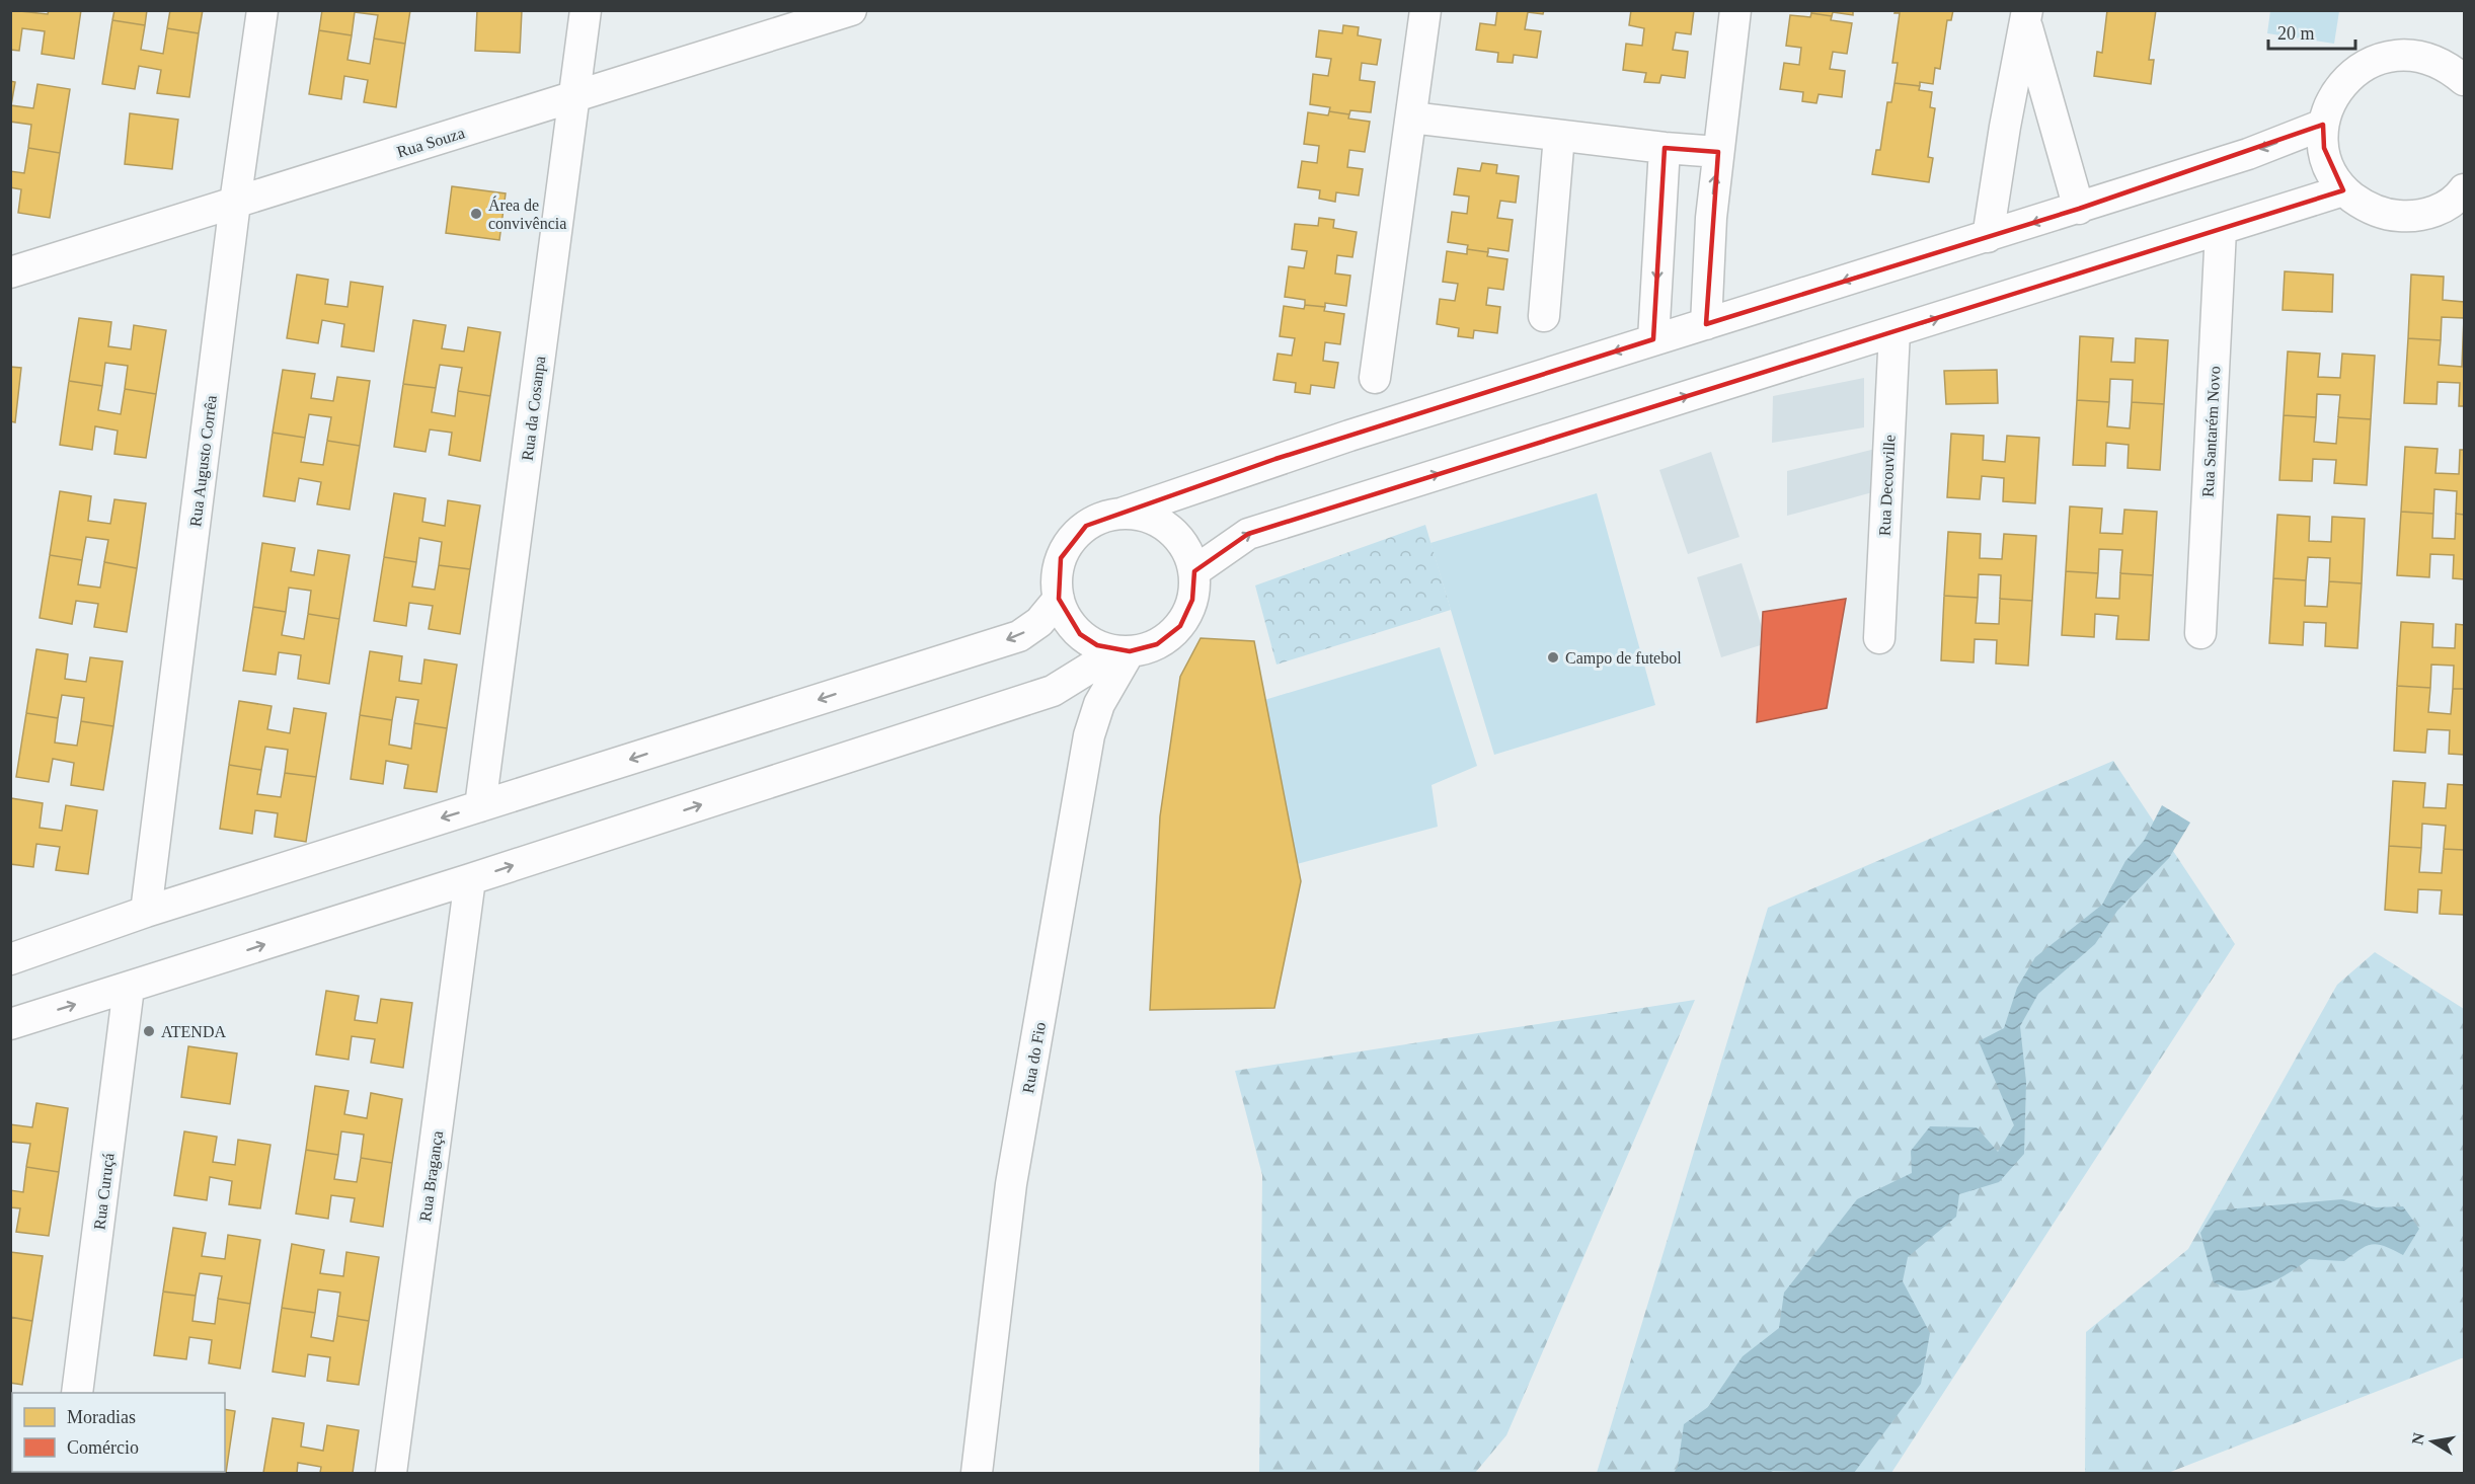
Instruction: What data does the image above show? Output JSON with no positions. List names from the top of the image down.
{
  "streets": {
    "street": [
      "Rua Souza",
      "Rua da Cosanpa",
      "Rua Santarém Novo",
      "Rua Augusto Corrêa",
      "Rua Decouville",
      "Rua do Fio",
      "Rua Bragança",
      "Rua Curuçá"
    ]
  },
  "crossings": [
    ["Rua Souza", "Rua da Cosanpa"],
    ["Rua Souza", "Rua Augusto Corrêa"]
  ],
  "places": ["Área de convivência", "Campo de futebol", "ATENDA"],
  "legend": ["Moradias", "Comércio"],
  "scale_bar": "20 m",
  "north": "left"
}
